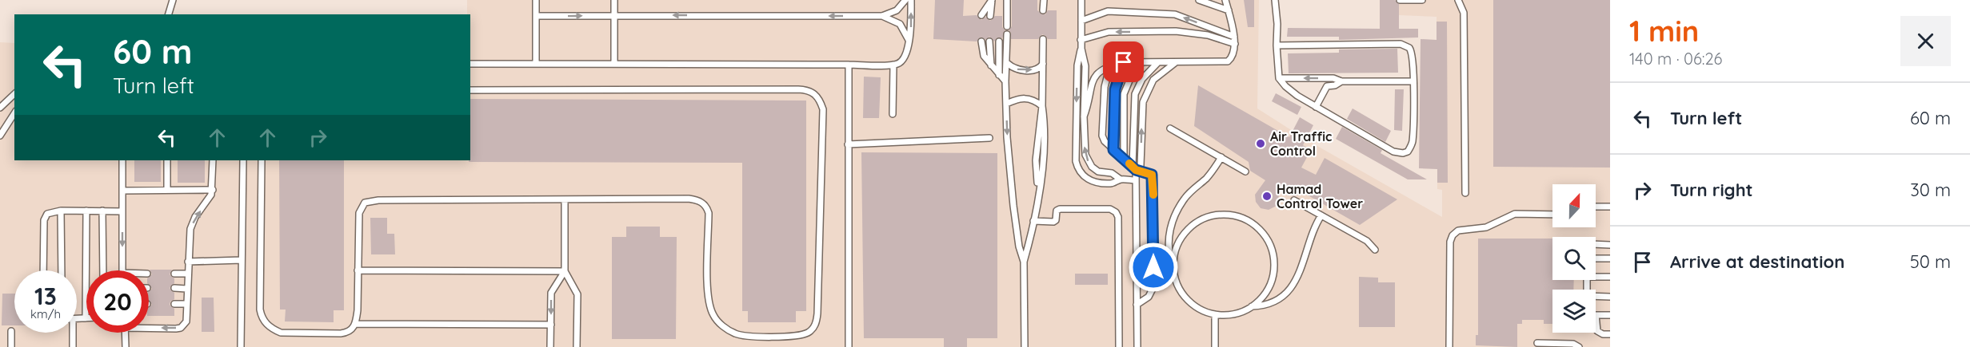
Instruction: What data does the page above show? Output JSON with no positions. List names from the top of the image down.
{
  "places": ["Air Traffic Control", "Hamad Control Tower"],
  "north": "top",
  "page": {
    "heading": ["1 min", "140 m · 06:26"],
    "turn": ["60 m", "Turn left"],
    "list": [
      {
        "name": "Turn left",
        "value": "60 m"
      },
      {
        "name": "Turn right",
        "value": "30 m"
      },
      {
        "name": "Arrive at destination",
        "value": "50 m"
      }
    ],
    "speed": "13 km/h",
    "limit": "20"
  }
}
